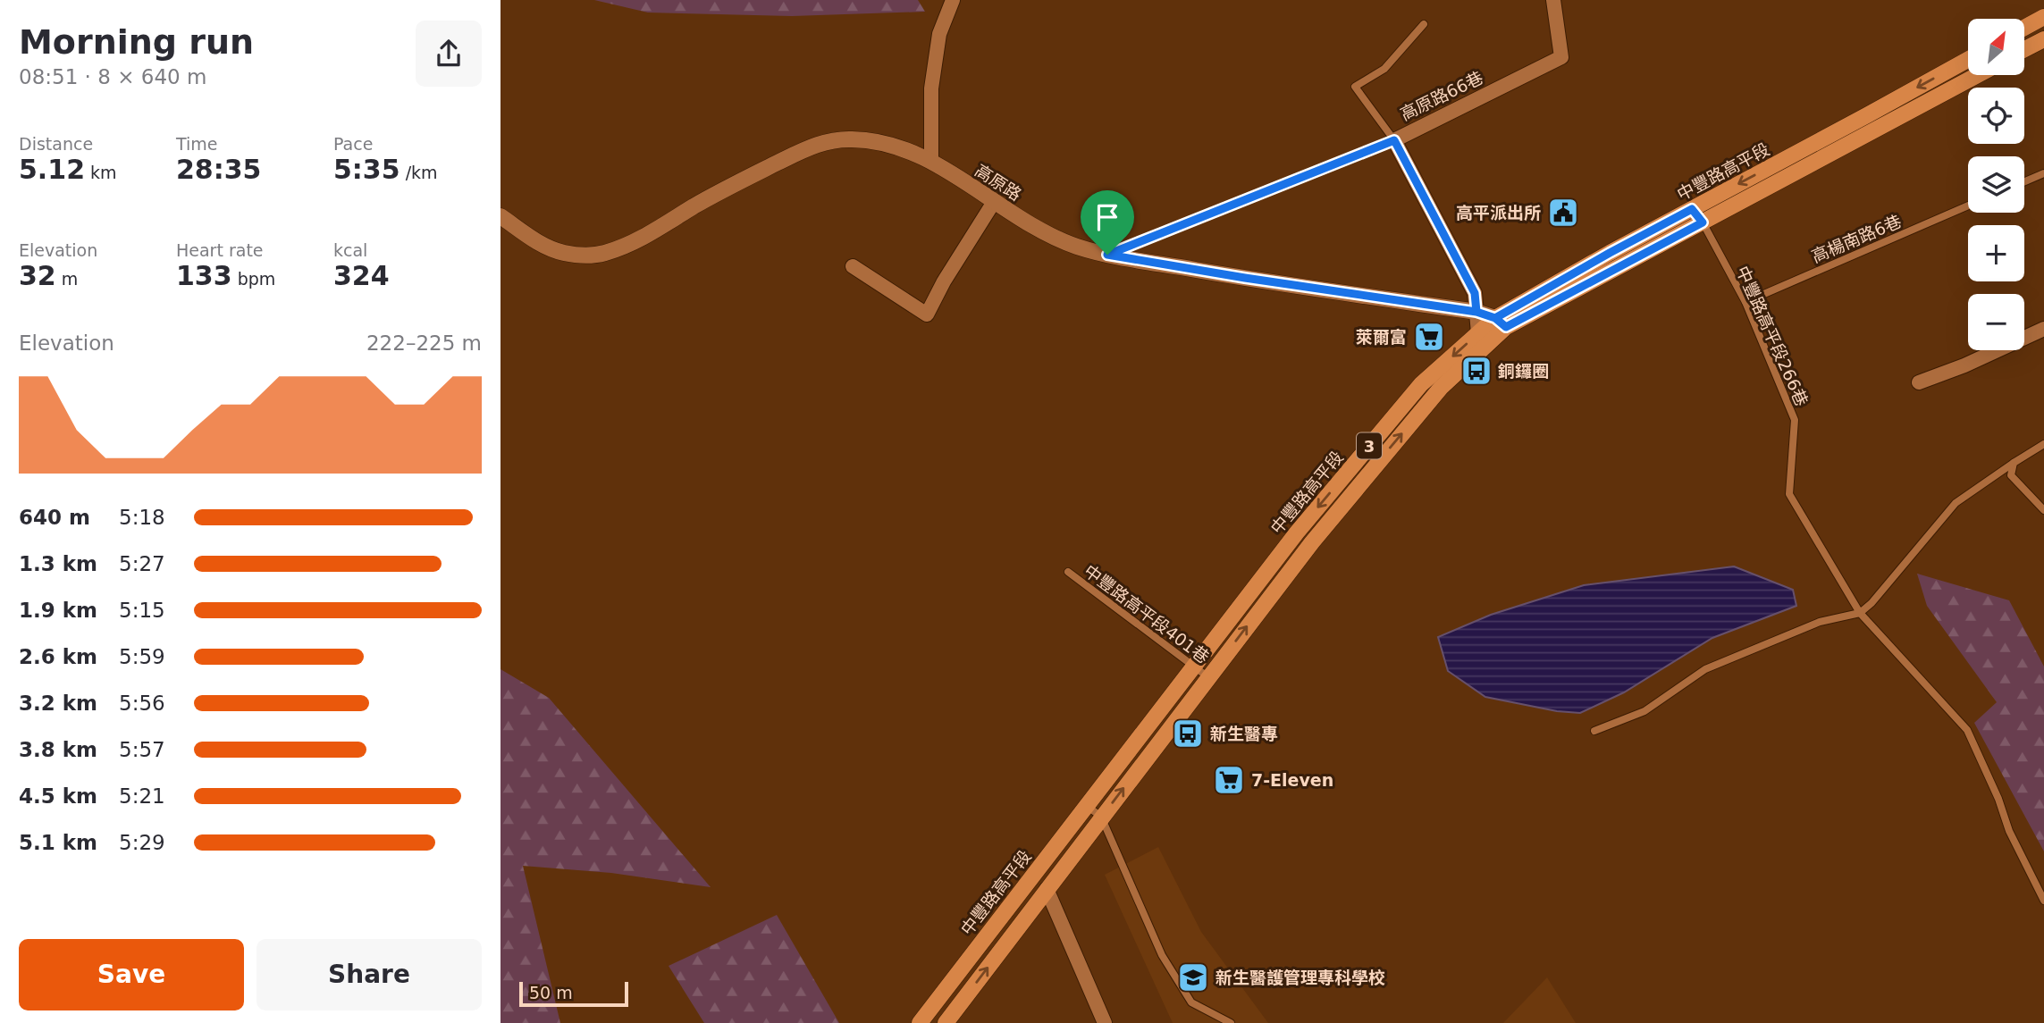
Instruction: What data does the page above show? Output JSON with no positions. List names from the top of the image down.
{
  "streets": {
    "main road": ["中豐路高平段", "3"],
    "street": ["高原路66巷", "高原路"],
    "lane": ["高楊南路6巷", "中豐路高平段266巷", "中豐路高平段401巷"]
  },
  "crossings": [
    ["高原路66巷", "中豐路高平段"],
    ["高原路66巷", "高原路"],
    ["中豐路高平段", "高原路"],
    ["中豐路高平段", "中豐路高平段266巷"],
    ["中豐路高平段", "中豐路高平段401巷"],
    ["高楊南路6巷", "中豐路高平段266巷"]
  ],
  "places": {
    "public building": ["高平派出所"],
    "supermarket": ["萊爾富", "7-Eleven"],
    "bus stop": ["銅鑼圈", "新生醫專"],
    "school or university": ["新生醫護管理專科學校"]
  },
  "scale_bar": "50 m",
  "north": "top right",
  "page": {
    "heading": ["Morning run", "08:51 · 8 × 640 m"],
    "map_buttons": ["+", "−"],
    "stats": [
      ["Distance", "5.12 km"],
      ["Time", "28:35"],
      ["Pace", "5:35 /km"],
      ["Elevation", "32 m"],
      ["Heart rate", "133 bpm"],
      ["kcal", "324"]
    ],
    "chart": ["Elevation", "222–225 m"],
    "list": [
      {
        "name": "640 m",
        "note": "5:18"
      },
      {
        "name": "1.3 km",
        "note": "5:27"
      },
      {
        "name": "1.9 km",
        "note": "5:15"
      },
      {
        "name": "2.6 km",
        "note": "5:59"
      },
      {
        "name": "3.2 km",
        "note": "5:56"
      },
      {
        "name": "3.8 km",
        "note": "5:57"
      },
      {
        "name": "4.5 km",
        "note": "5:21"
      },
      {
        "name": "5.1 km",
        "note": "5:29"
      }
    ],
    "buttons": ["Save", "Share"],
    "scale": "50 m"
  }
}
